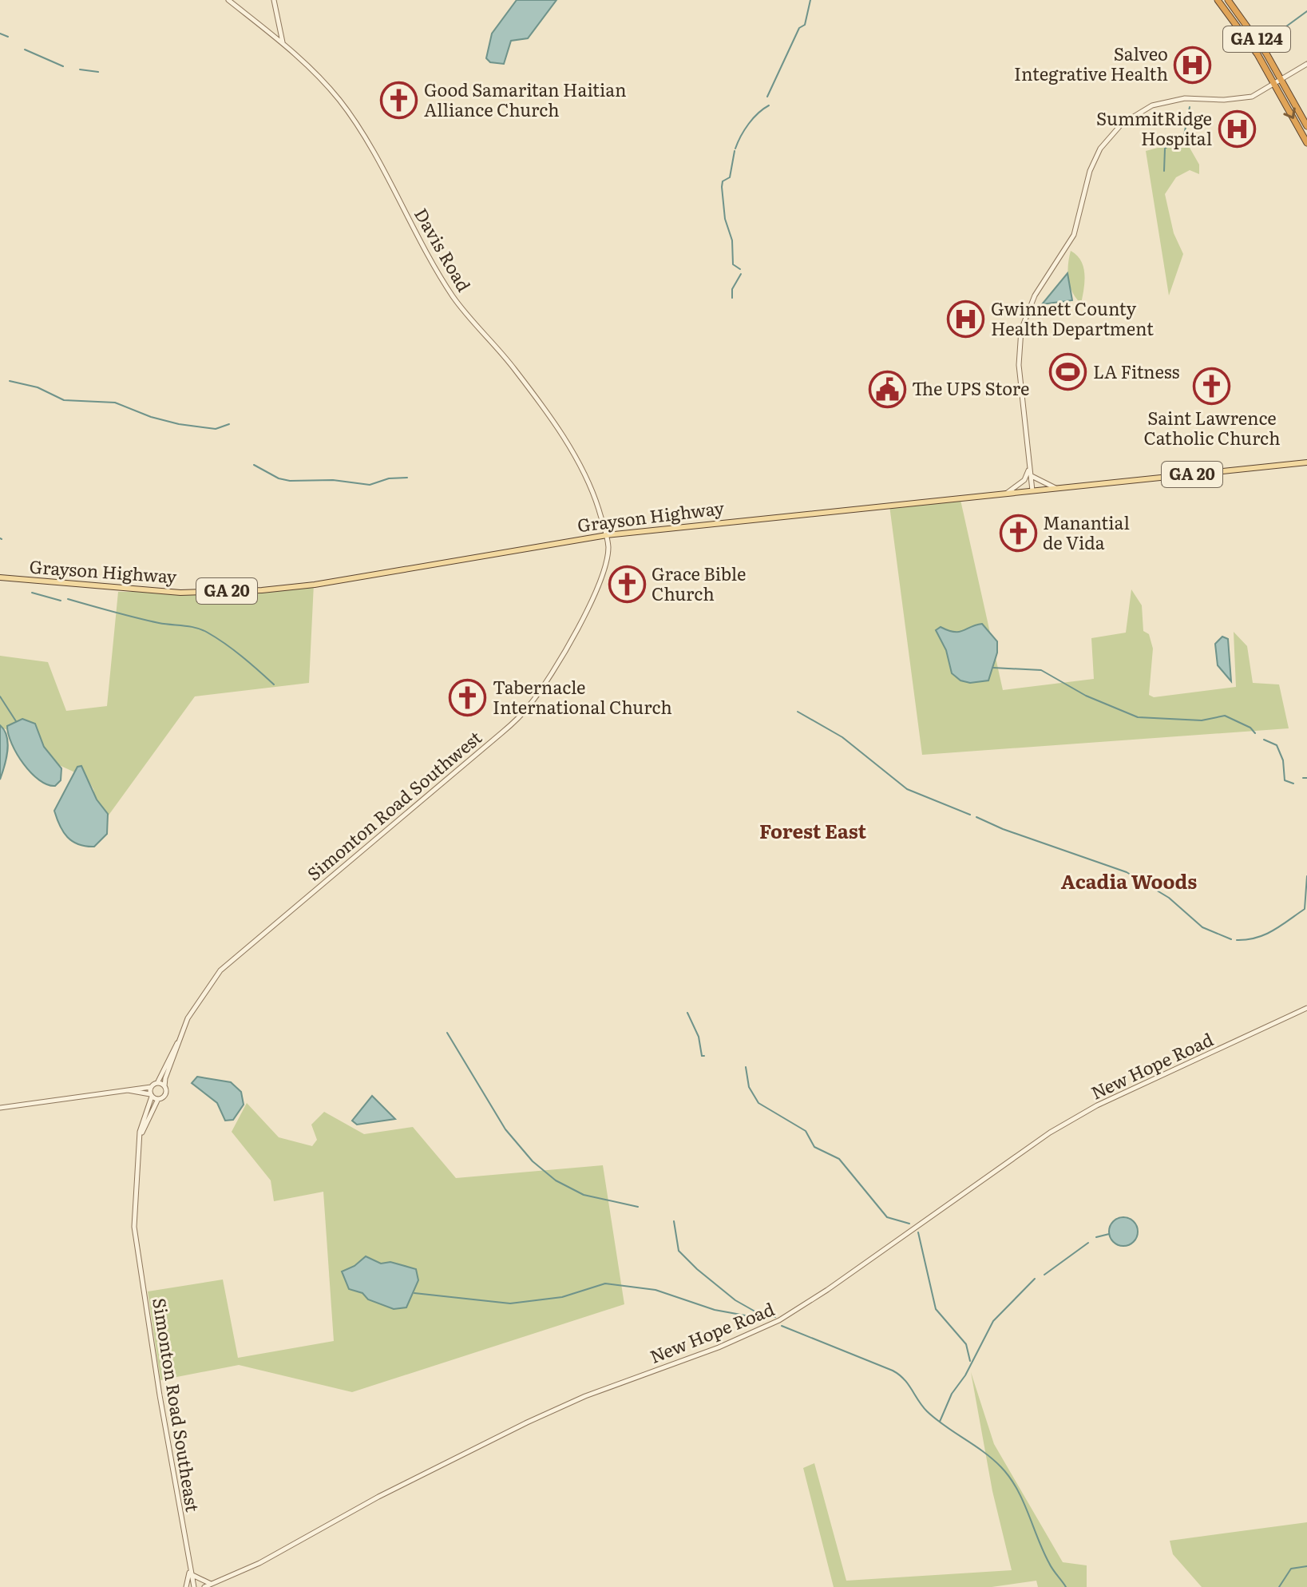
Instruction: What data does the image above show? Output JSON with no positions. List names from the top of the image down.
{
  "streets": {
    "highway": ["GA 124"],
    "main road": ["GA 20", "Grayson Highway"],
    "street": [
      "Davis Road",
      "Simonton Road Southwest",
      "New Hope Road",
      "Simonton Road Southeast"
    ]
  },
  "crossings": [
    ["Davis Road", "Grayson Highway"],
    ["Davis Road", "Simonton Road Southwest"],
    ["Grayson Highway", "Simonton Road Southwest"]
  ],
  "districts": ["Forest East", "Acadia Woods"],
  "places": {
    "hospital": ["Salveo Integrative Health", "SummitRidge Hospital", "Gwinnett County Health Department"],
    "church": [
      "Good Samaritan Haitian Alliance Church",
      "Saint Lawrence Catholic Church",
      "Manantial de Vida",
      "Grace Bible Church",
      "Tabernacle International Church"
    ],
    "sports": ["LA Fitness"],
    "public building": ["The UPS Store"]
  }
}
